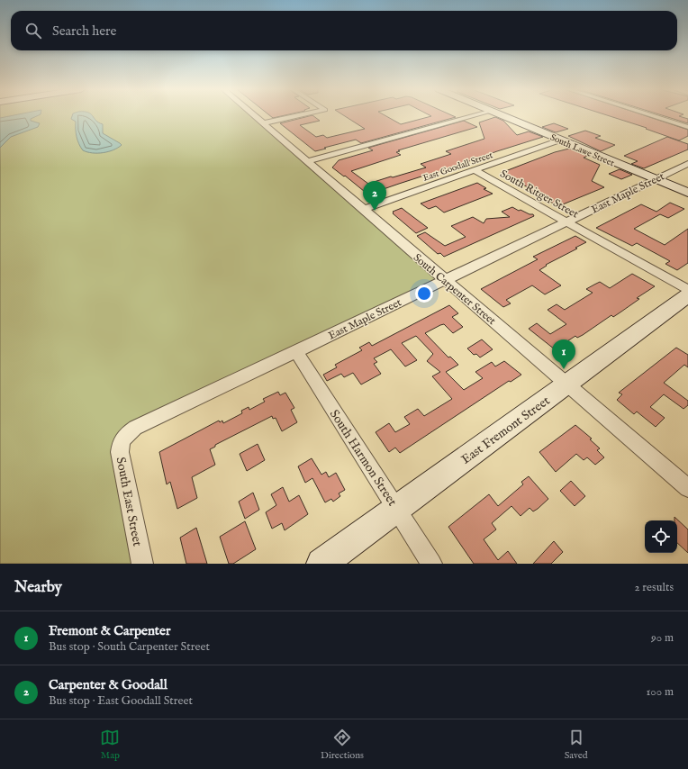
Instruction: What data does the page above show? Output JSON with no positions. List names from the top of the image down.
{
  "streets": {
    "main road": ["South Lawe Street", "East Fremont Street"],
    "street": [
      "East Goodall Street",
      "East Maple Street",
      "South Ritger Street",
      "South Carpenter Street",
      "South Harmon Street",
      "South East Street"
    ]
  },
  "crossings": [
    ["South Lawe Street", "East Goodall Street"],
    ["South Lawe Street", "East Maple Street"],
    ["East Goodall Street", "South Ritger Street"],
    ["East Goodall Street", "South Carpenter Street"],
    ["East Maple Street", "South Ritger Street"],
    ["East Maple Street", "South Carpenter Street"],
    ["East Maple Street", "South Harmon Street"],
    ["East Maple Street", "South East Street"],
    ["South Carpenter Street", "East Fremont Street"],
    ["East Fremont Street", "South Harmon Street"]
  ],
  "page": {
    "search": "Search here",
    "pins": ["2", "1"],
    "heading": ["Nearby", "2 results"],
    "list": [
      {
        "mark": "1",
        "name": "Fremont & Carpenter",
        "note": "Bus stop · South Carpenter Street",
        "value": "90 m"
      },
      {
        "mark": "2",
        "name": "Carpenter & Goodall",
        "note": "Bus stop · East Goodall Street",
        "value": "100 m"
      }
    ],
    "nav": ["Map", "Directions", "Saved"]
  }
}
